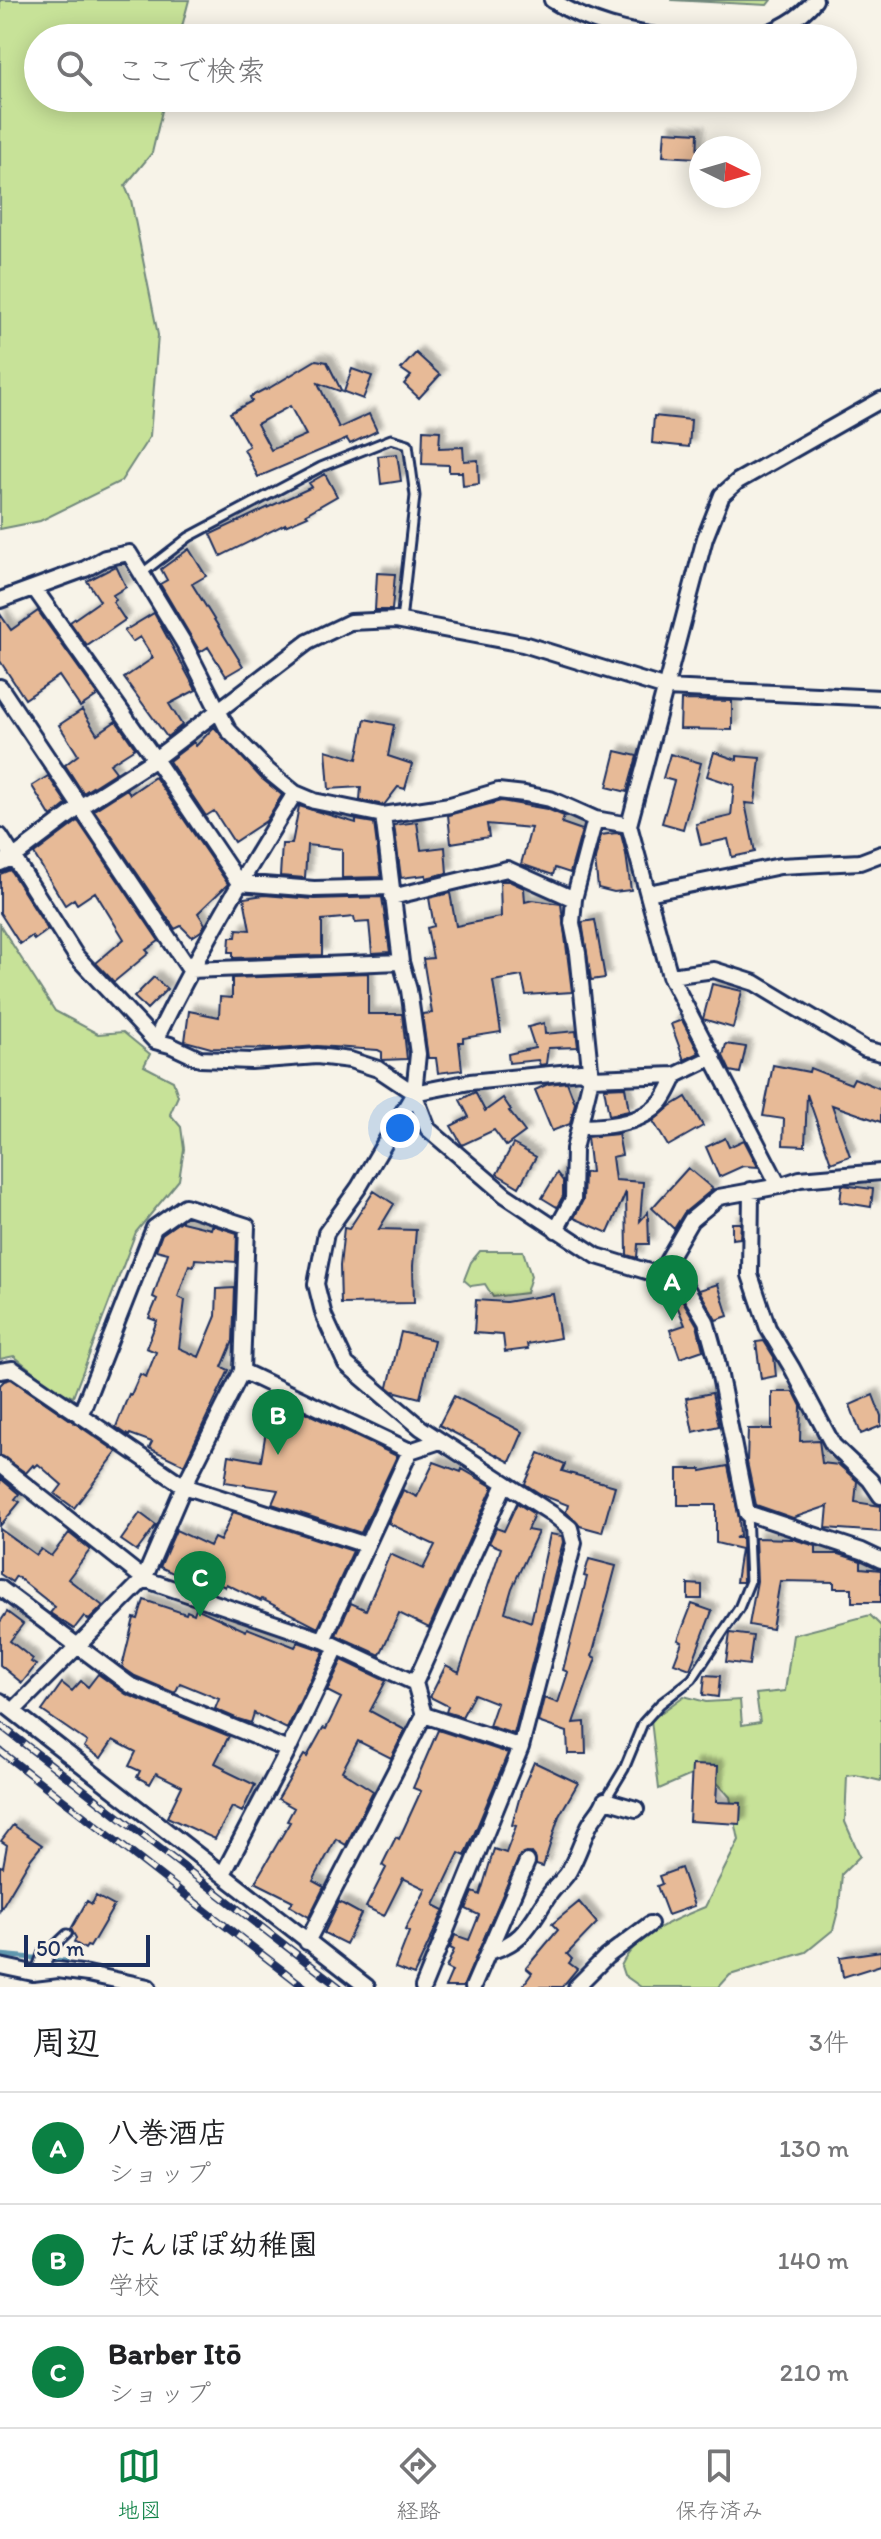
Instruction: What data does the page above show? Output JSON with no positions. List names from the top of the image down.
{
  "scale_bar": "50 m",
  "north": "right",
  "page": {
    "search": "ここで検索",
    "pins": ["A", "B", "C"],
    "scale": "50 m",
    "heading": ["周辺", "3件"],
    "list": [
      {
        "mark": "A",
        "name": "八巻酒店",
        "note": "ショップ",
        "value": "130 m"
      },
      {
        "mark": "B",
        "name": "たんぽぽ幼稚園",
        "note": "学校",
        "value": "140 m"
      },
      {
        "mark": "C",
        "name": "Barber Itō",
        "note": "ショップ",
        "value": "210 m"
      }
    ],
    "nav": ["地図", "経路", "保存済み"]
  }
}
